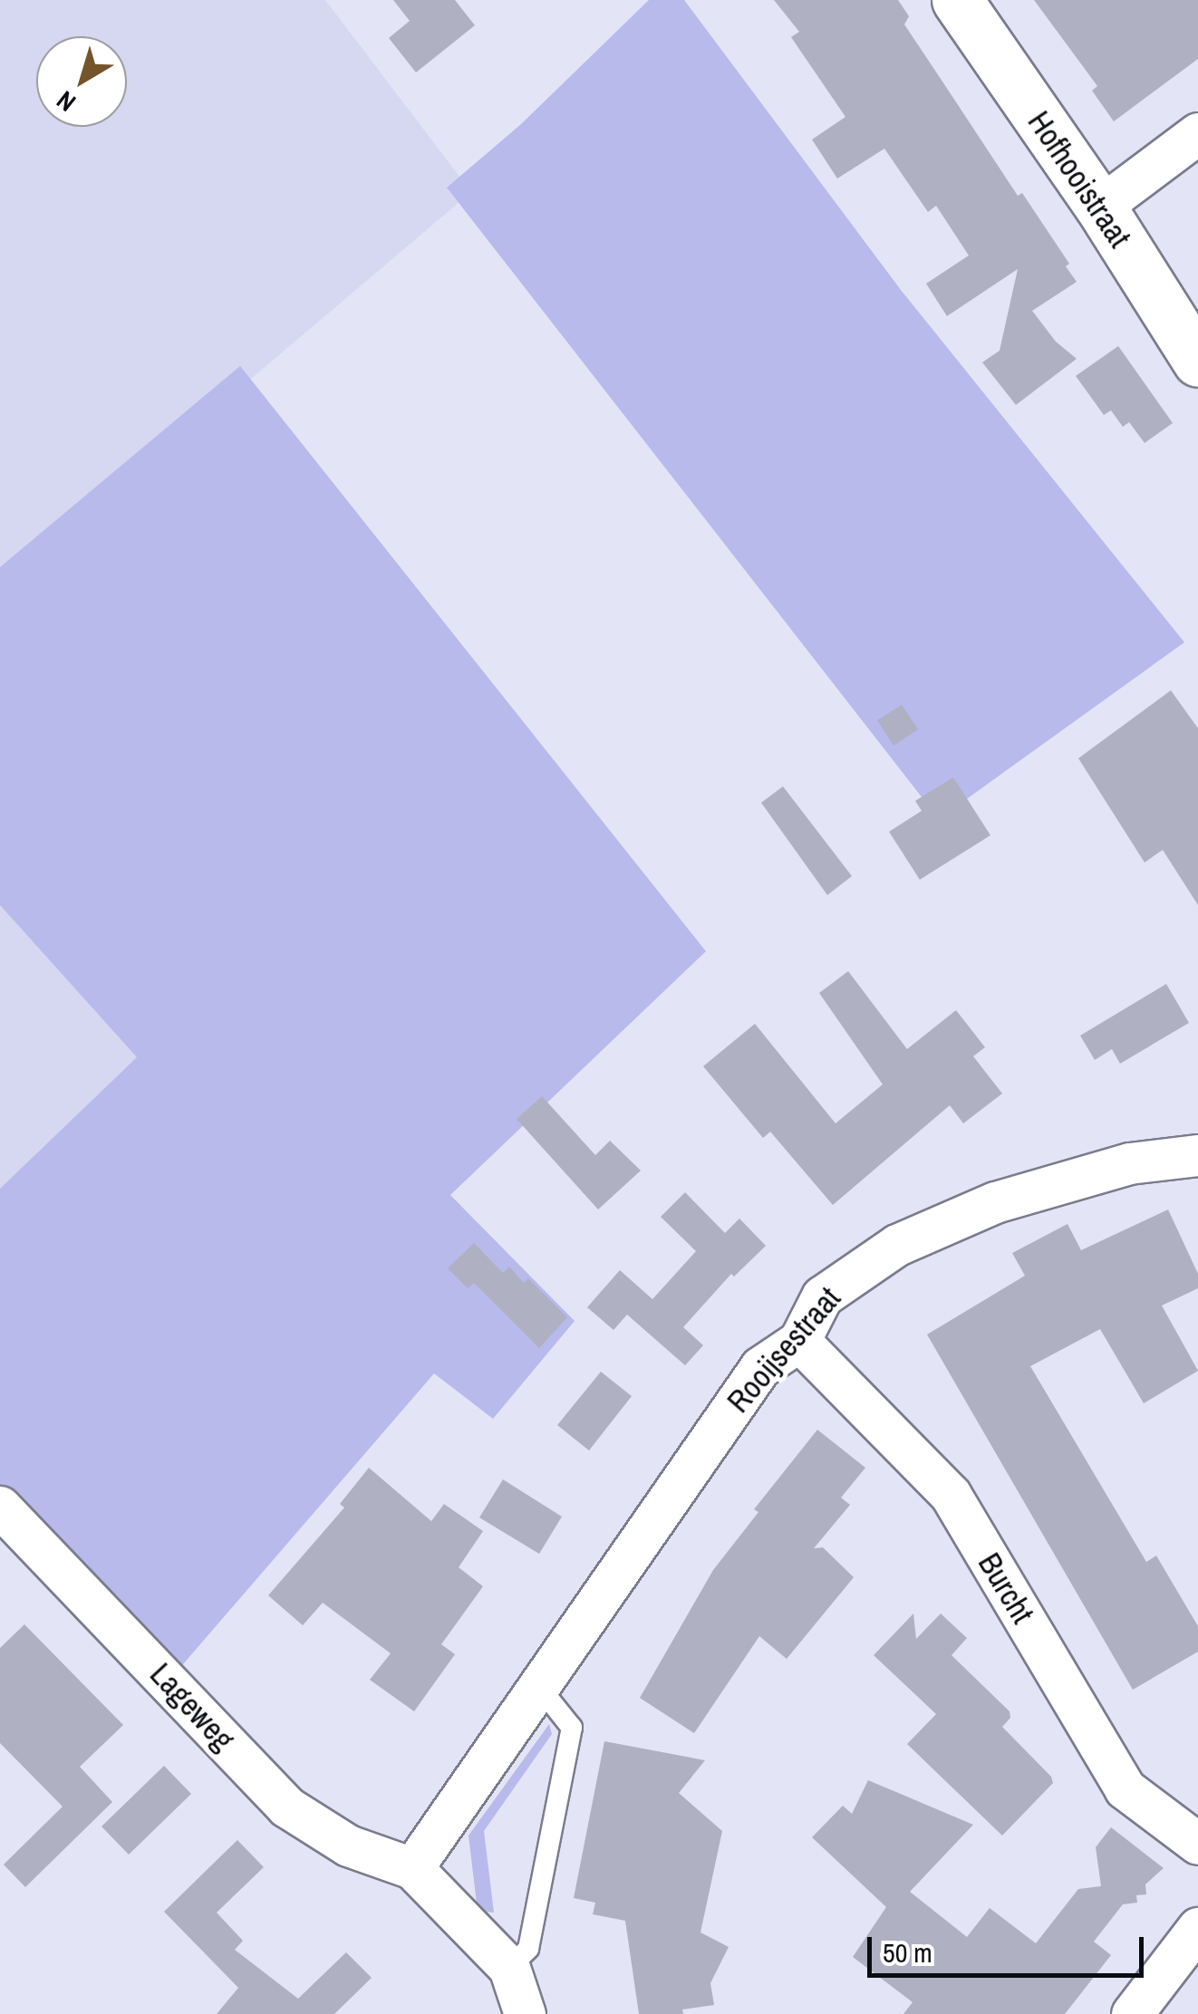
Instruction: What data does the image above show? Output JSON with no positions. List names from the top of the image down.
{
  "streets": {
    "street": [
      "Hofhooistraat",
      "Rooijsestraat",
      "Burcht",
      "Lageweg"
    ]
  },
  "crossings": [
    ["Rooijsestraat", "Burcht"],
    ["Rooijsestraat", "Lageweg"]
  ],
  "scale_bar": "50 m",
  "north": "bottom left"
}
